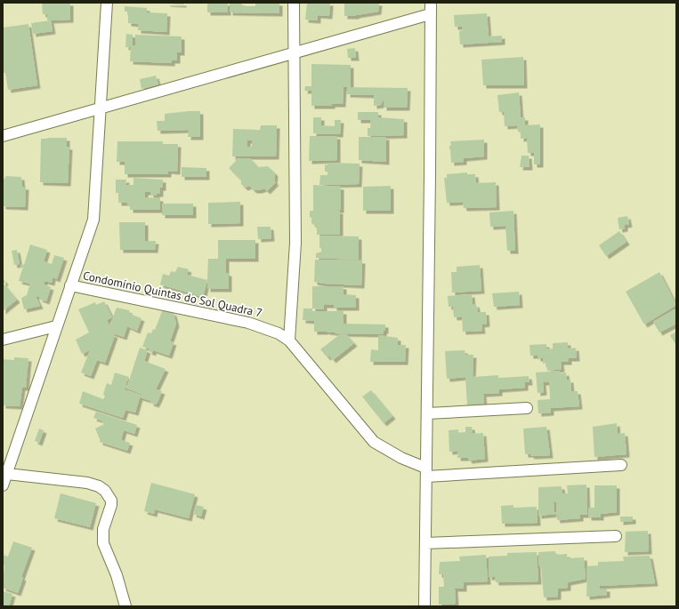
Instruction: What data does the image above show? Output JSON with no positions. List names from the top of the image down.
{
  "streets": {
    "street": ["Condomínio Quintas do Sol Quadra 7"]
  }
}
